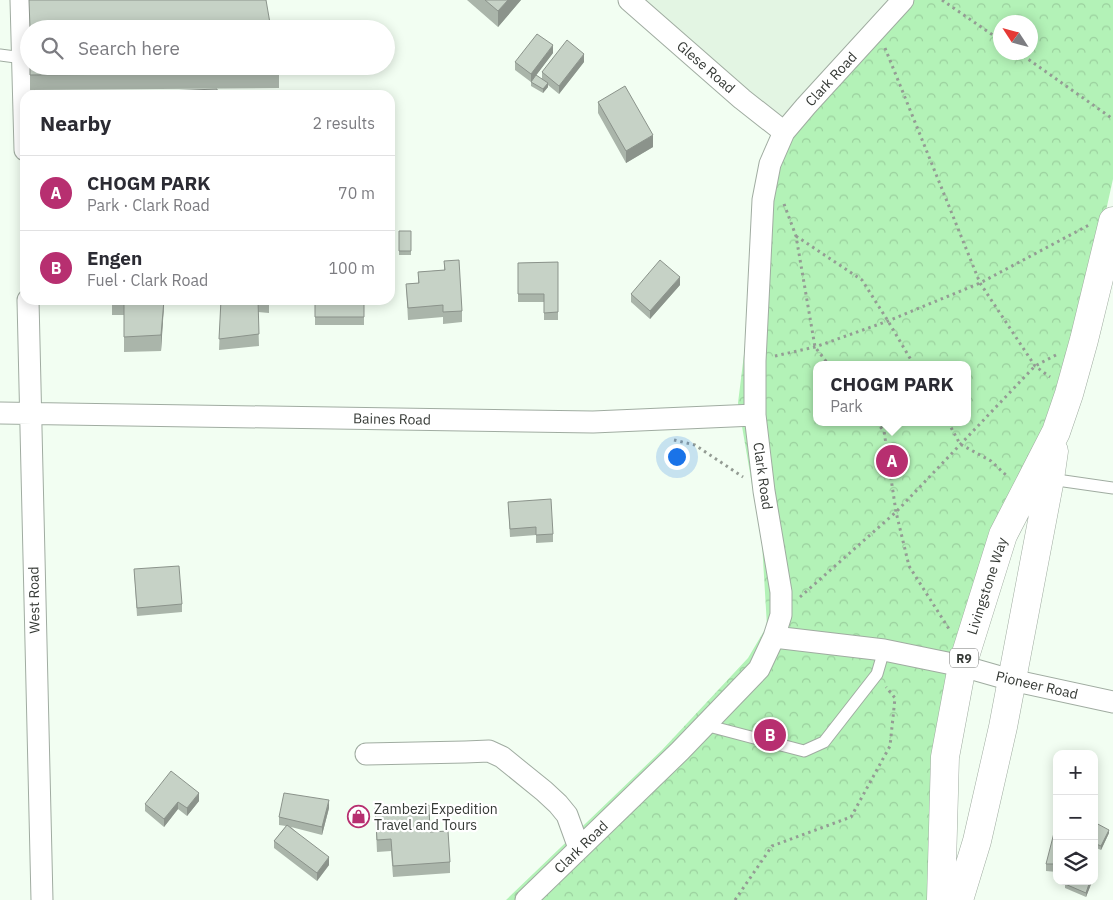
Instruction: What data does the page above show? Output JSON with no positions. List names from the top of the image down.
{
  "streets": {
    "highway": ["Livingstone Way", "R9"],
    "street": [
      "Glese Road",
      "Clark Road",
      "Baines Road",
      "West Road",
      "Pioneer Road"
    ]
  },
  "crossings": [
    ["Glese Road", "Clark Road"],
    ["Clark Road", "Baines Road"],
    ["Clark Road", "Pioneer Road"],
    ["Baines Road", "West Road"],
    ["Livingstone Way", "Pioneer Road"]
  ],
  "places": {
    "shop": ["Zambezi Expedition Travel and Tours"]
  },
  "north": "top left",
  "page": {
    "search": "Search here",
    "heading": ["Nearby", "2 results"],
    "list": [
      {
        "mark": "A",
        "name": "CHOGM PARK",
        "note": "Park · Clark Road",
        "value": "70 m"
      },
      {
        "mark": "B",
        "name": "Engen",
        "note": "Fuel · Clark Road",
        "value": "100 m"
      }
    ],
    "popup": ["CHOGM PARK", "Park"],
    "pins": ["A", "B"],
    "map_buttons": ["+", "−"]
  }
}
